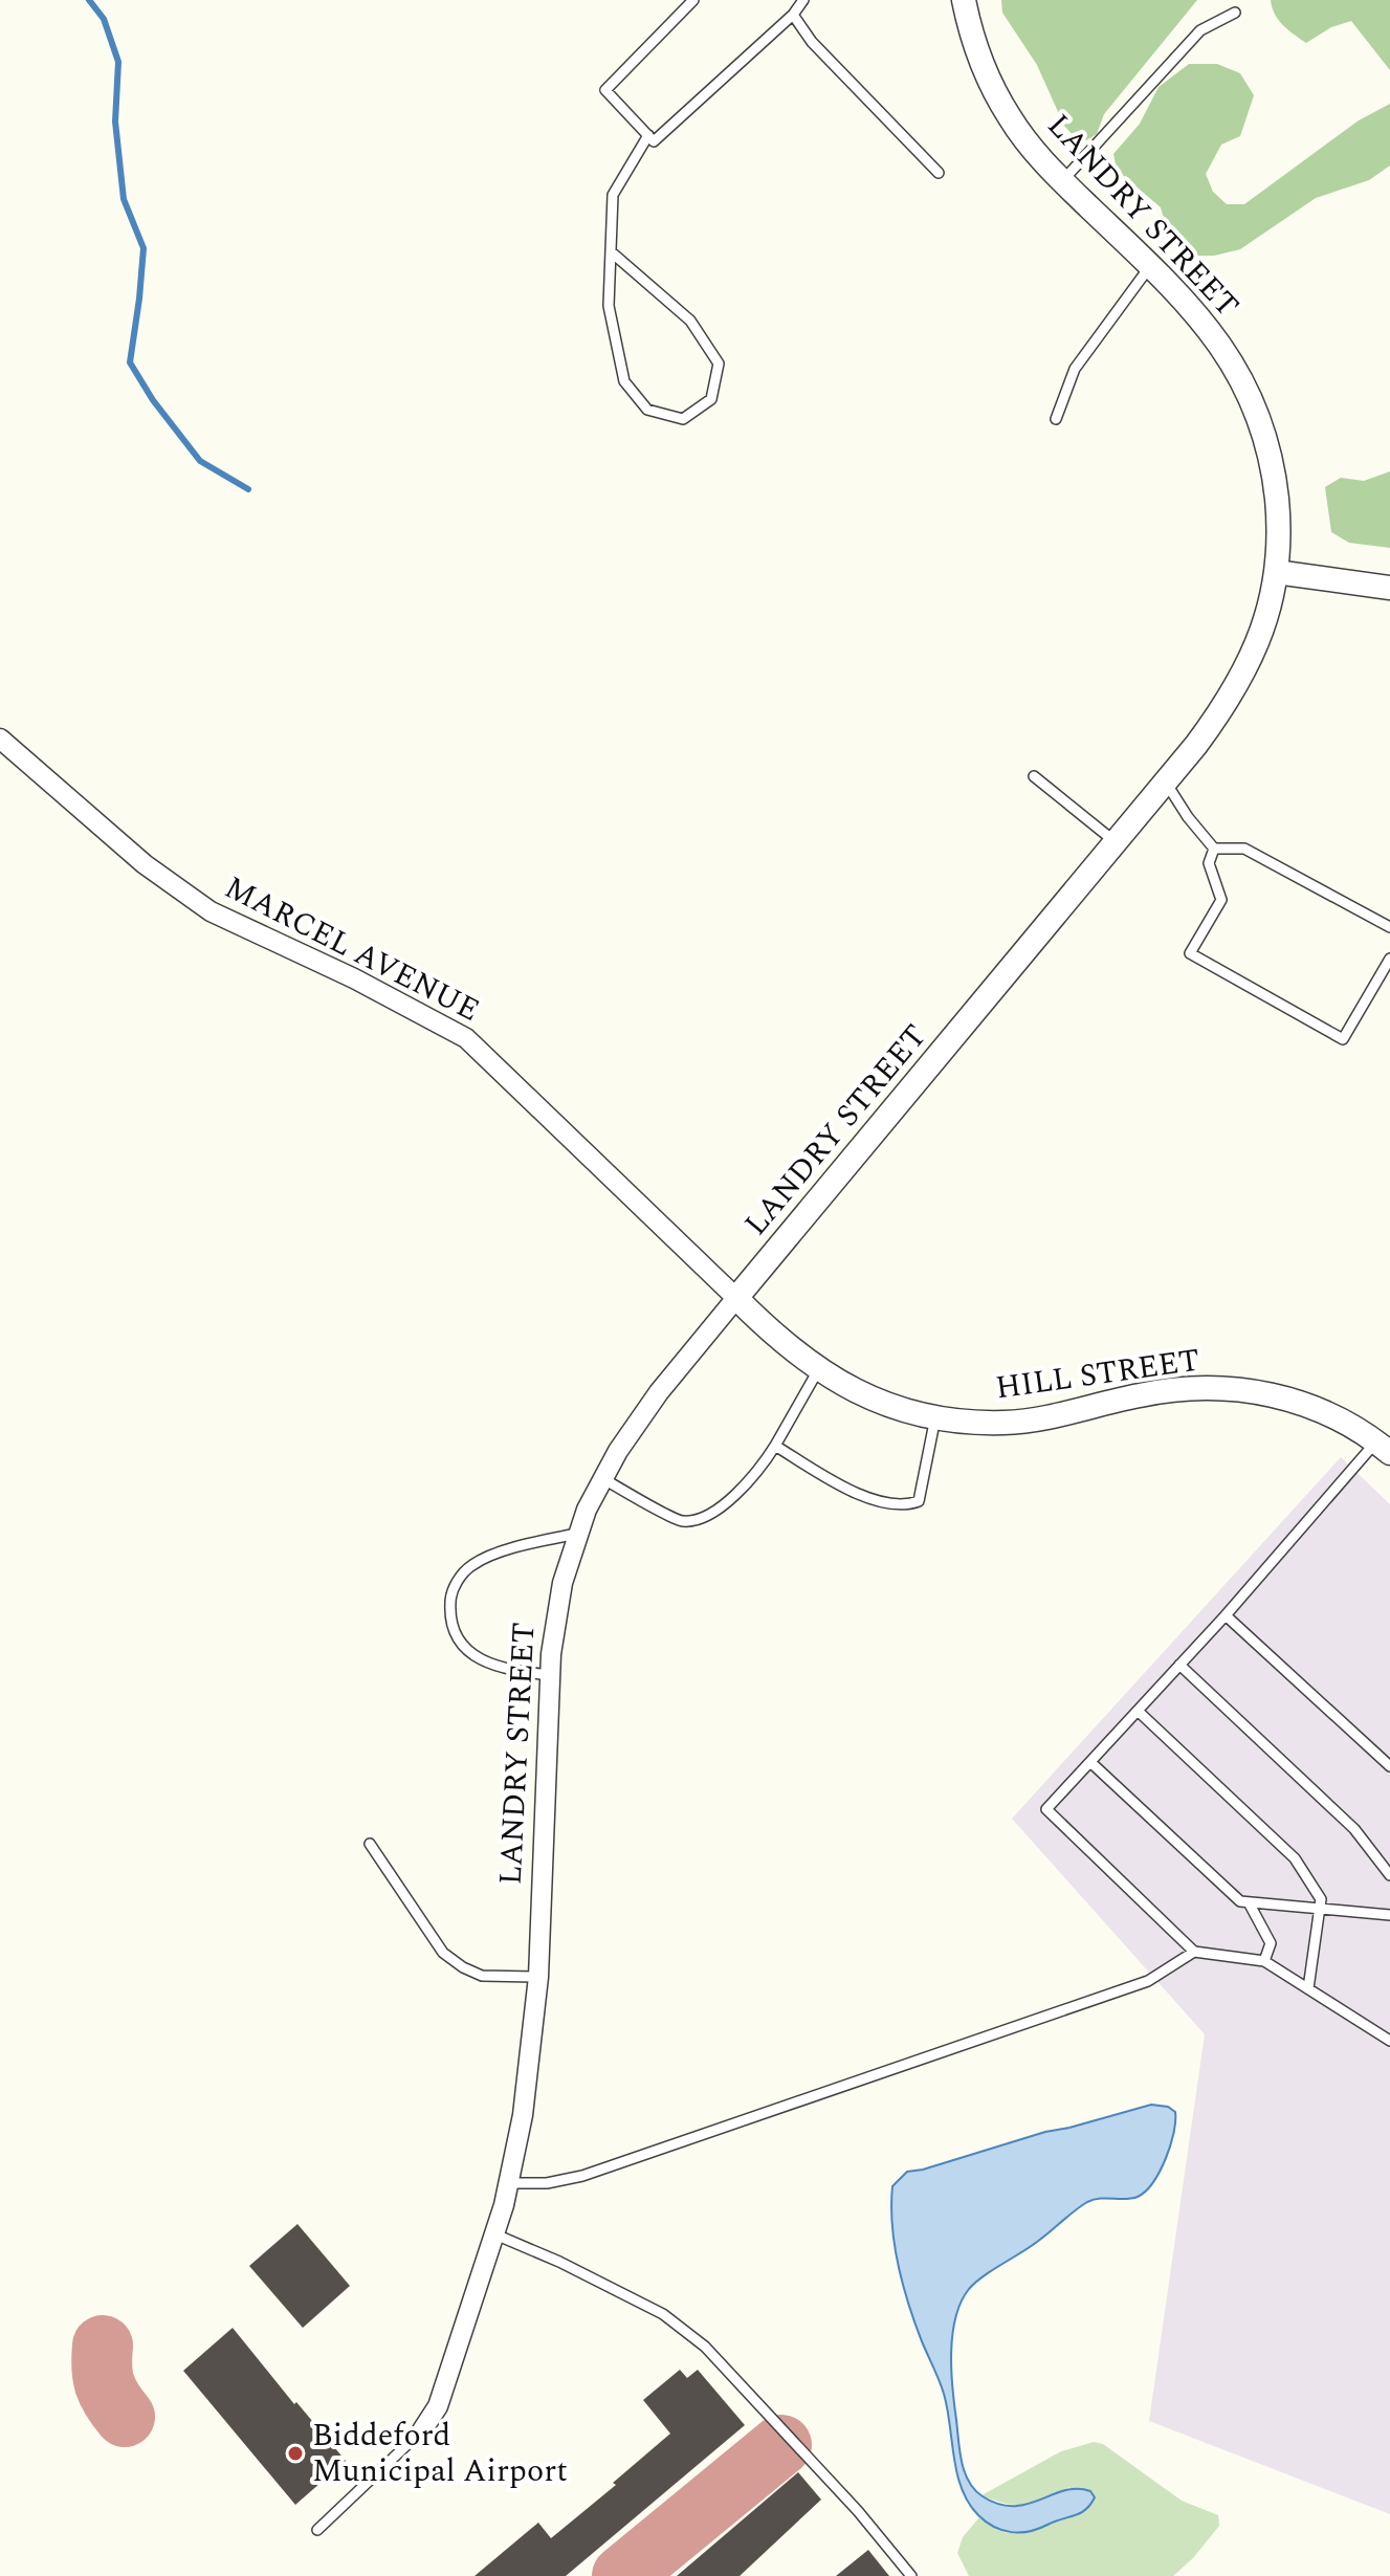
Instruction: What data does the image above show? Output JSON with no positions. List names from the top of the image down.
{
  "streets": {
    "street": ["LANDRY STREET", "MARCEL AVENUE", "HILL STREET"]
  },
  "crossings": [
    ["LANDRY STREET", "MARCEL AVENUE"],
    ["LANDRY STREET", "HILL STREET"],
    ["MARCEL AVENUE", "HILL STREET"]
  ],
  "places": ["Biddeford Municipal Airport"]
}
